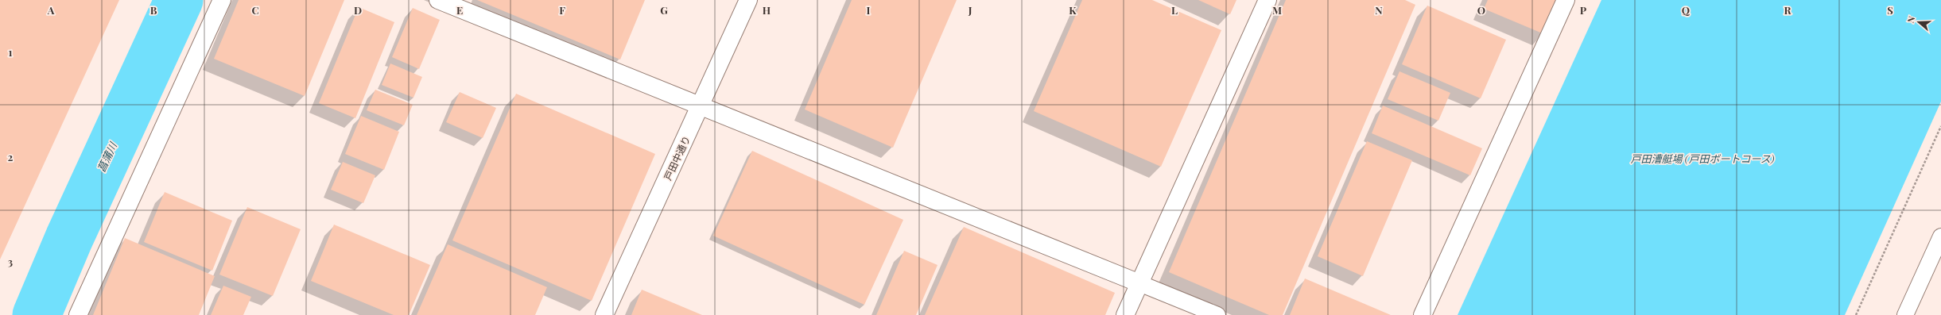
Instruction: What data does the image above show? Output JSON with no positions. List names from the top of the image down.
{
  "streets": {
    "street": ["戸田中通り"]
  },
  "water": ["菖蒲川", "戸田漕艇場 (戸田ボートコース)"],
  "north": "left",
  "grid": {
    "columns": [
      "A",
      "B",
      "C",
      "D",
      "E",
      "F",
      "G",
      "H",
      "I",
      "J",
      "K",
      "L",
      "M",
      "N",
      "O",
      "P",
      "Q",
      "R",
      "S"
    ],
    "rows": ["1", "2", "3"]
  }
}
